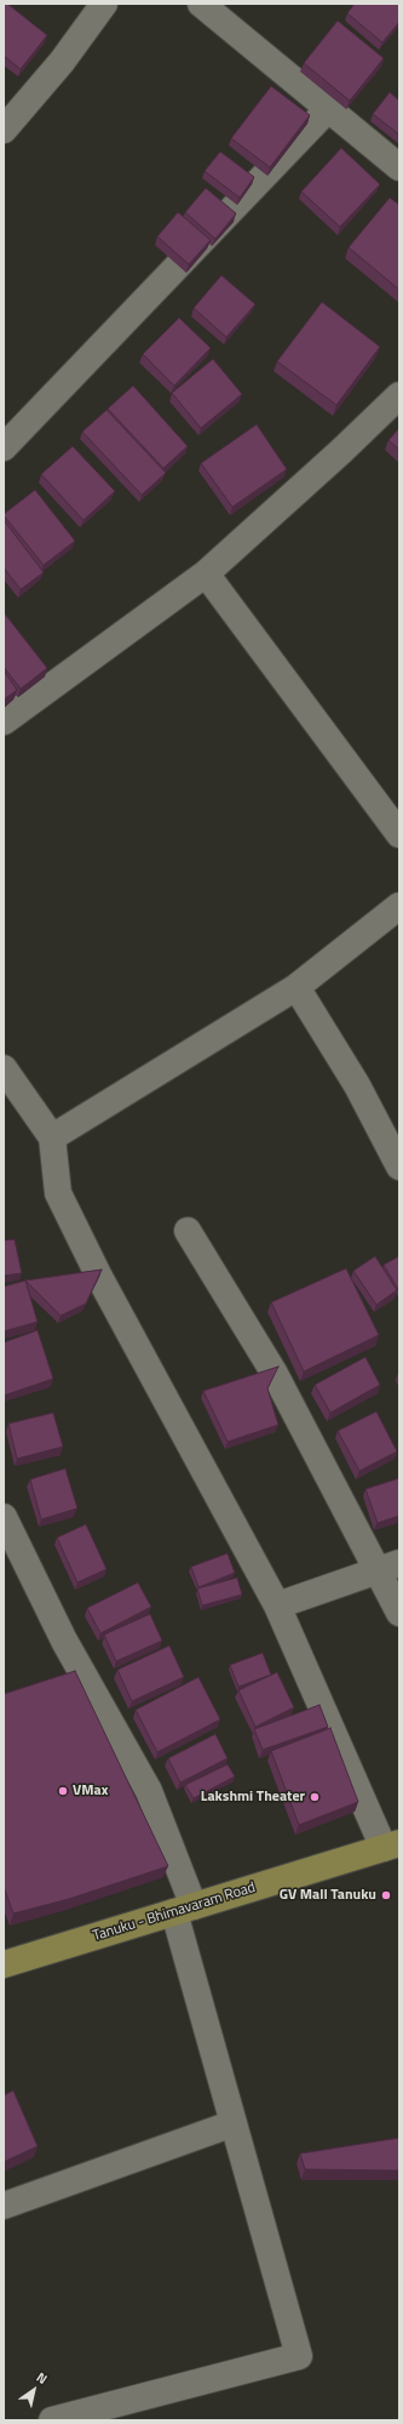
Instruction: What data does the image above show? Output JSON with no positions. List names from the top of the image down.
{
  "streets": {
    "main road": ["Tanuku - Bhimavaram Road"]
  },
  "places": ["VMax", "Lakshmi Theater", "GV Mall Tanuku"],
  "north": "top right"
}
